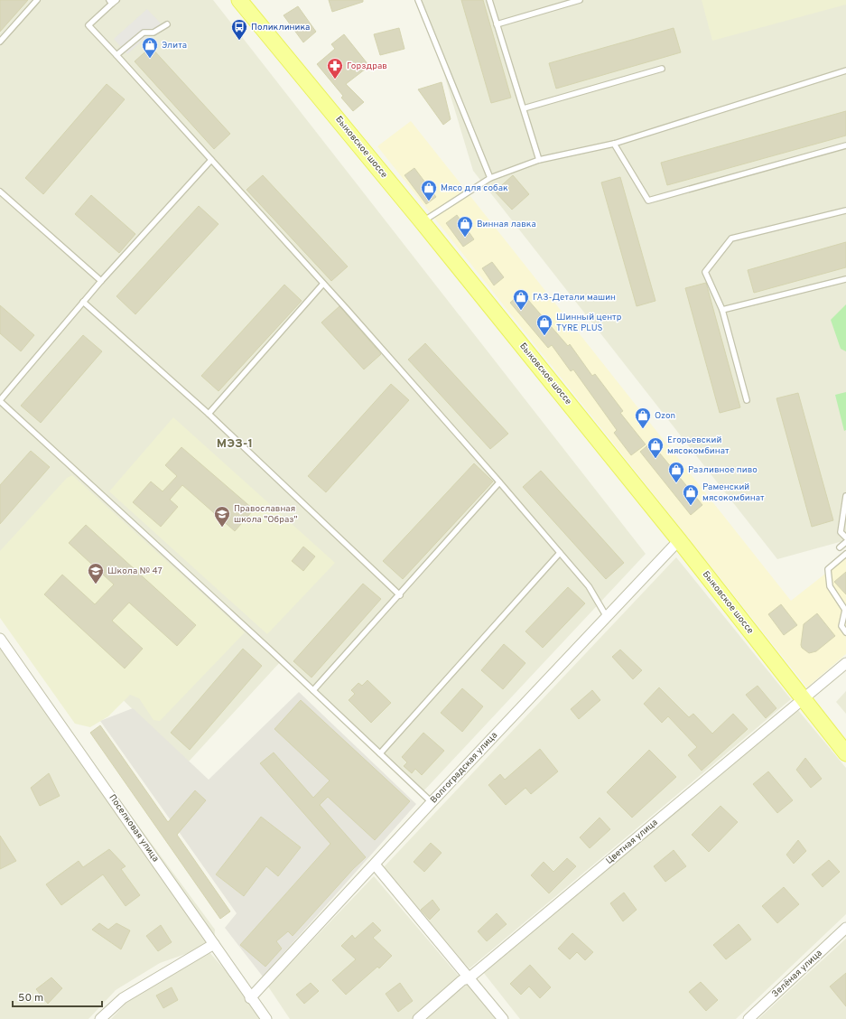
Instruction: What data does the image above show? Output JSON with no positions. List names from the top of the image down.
{
  "streets": {
    "main road": ["Быковское шоссе"],
    "street": [
      "Волгоградская улица",
      "Поселковая улица",
      "Цветная улица",
      "Зелёная улица"
    ]
  },
  "crossings": [
    ["Быковское шоссе", "Волгоградская улица"],
    ["Быковское шоссе", "Цветная улица"],
    ["Волгоградская улица", "Поселковая улица"]
  ],
  "districts": ["МЭЗ-1"],
  "places": {
    "bus stop": ["Поликлиника"],
    "shop": [
      "Элита",
      "Мясо для собак",
      "Винная лавка",
      "ГАЗ-Детали машин",
      "Шинный центр TYRE PLUS",
      "Ozon",
      "Егорьевский мясокомбинат",
      "Разливное пиво",
      "Раменский мясокомбинат"
    ],
    "pharmacy": ["Горздрав"],
    "school or university": ["Православная школа \"Образ\"", "Школа № 47"]
  },
  "scale_bar": "50 m"
}
